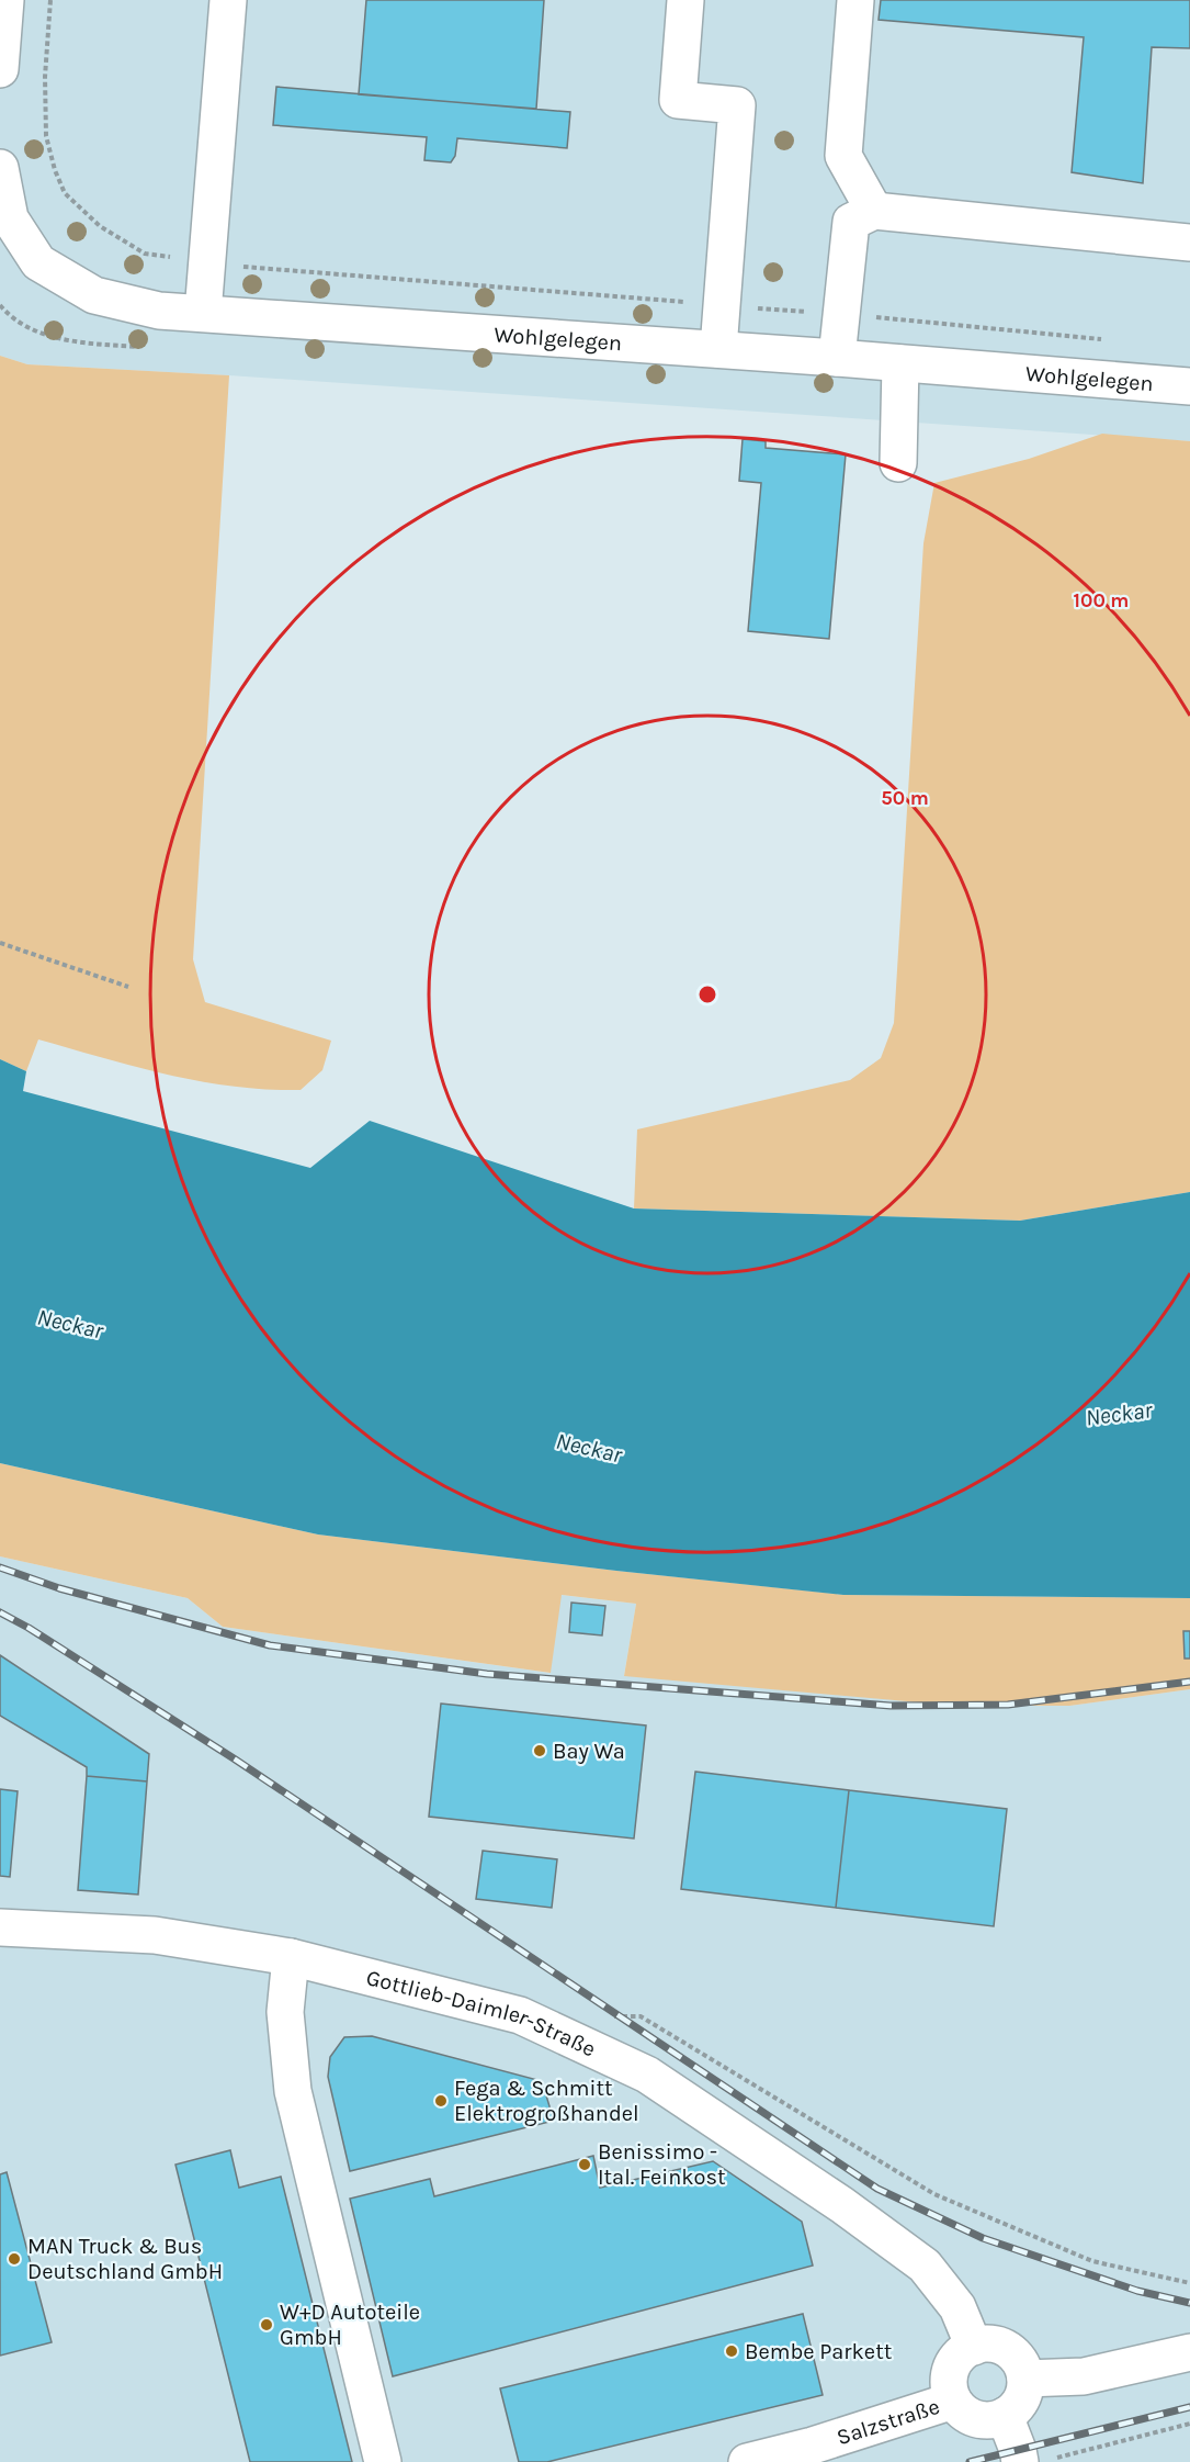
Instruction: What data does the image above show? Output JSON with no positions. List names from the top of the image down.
{
  "streets": {
    "street": ["Wohlgelegen", "Gottlieb-Daimler-Straße", "Salzstraße"]
  },
  "crossings": [
    ["Gottlieb-Daimler-Straße", "Salzstraße"]
  ],
  "water": ["Neckar"],
  "places": [
    "Bay Wa",
    "Fega & Schmitt Elektrogroßhandel",
    "Benissimo - Ital. Feinkost",
    "MAN Truck & Bus Deutschland GmbH",
    "W+D Autoteile GmbH",
    "Bembe Parkett"
  ],
  "rings": ["100 m", "50 m"]
}
